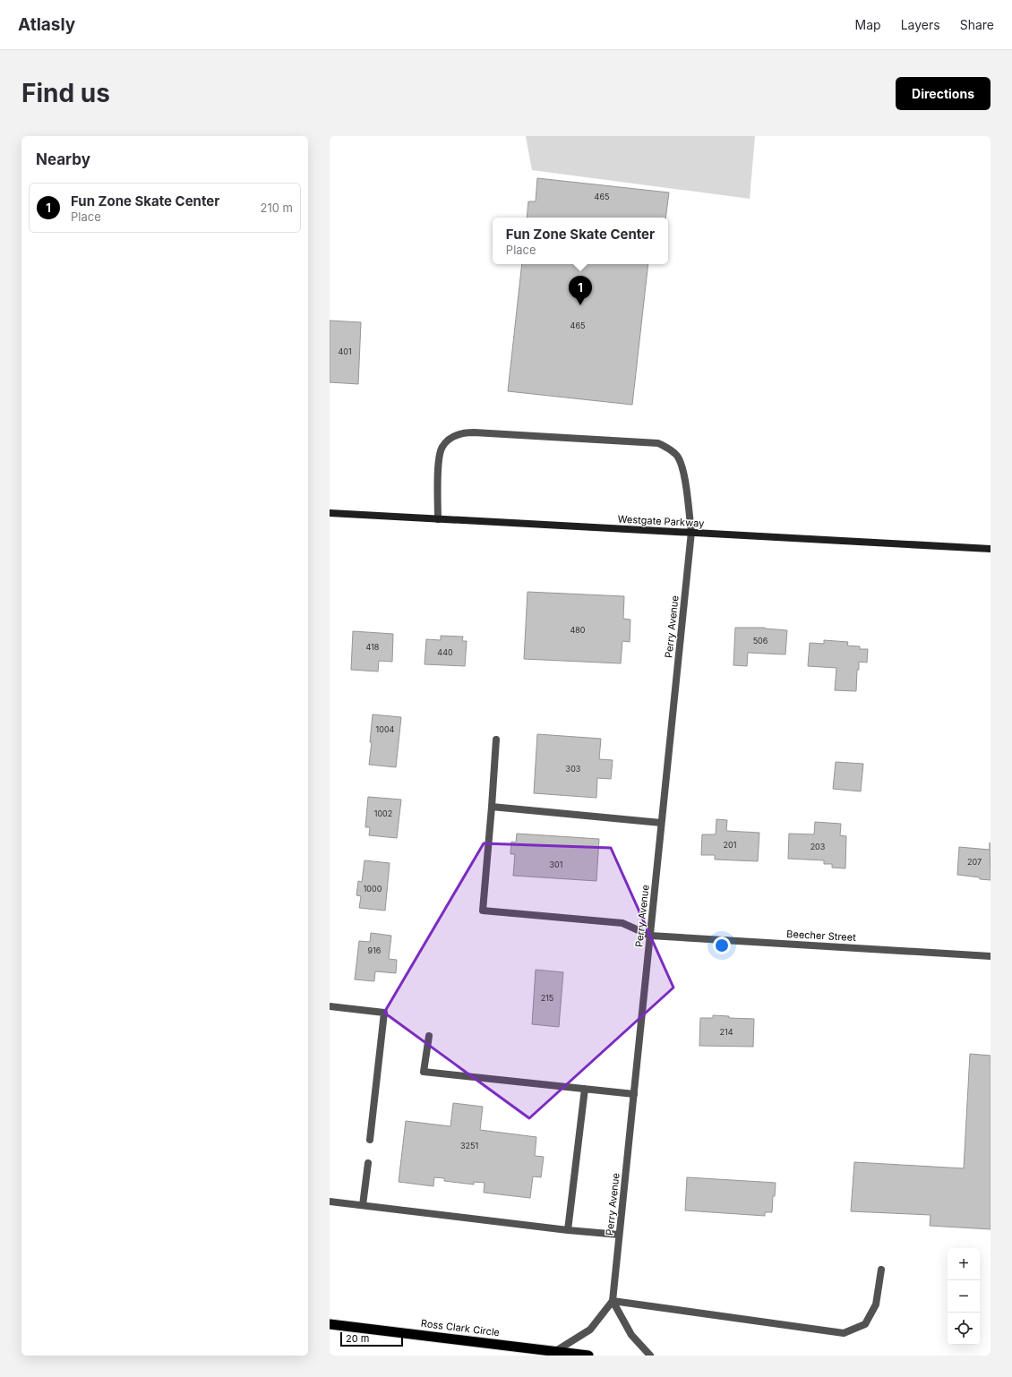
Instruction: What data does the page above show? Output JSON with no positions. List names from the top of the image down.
{
  "streets": {
    "highway": ["Ross Clark Circle"],
    "main road": ["Westgate Parkway"],
    "street": ["Perry Avenue", "Beecher Street"]
  },
  "crossings": [
    ["Westgate Parkway", "Perry Avenue"],
    ["Perry Avenue", "Beecher Street"]
  ],
  "house_numbers": [
    "465",
    "465",
    "401",
    "480",
    "506",
    "418",
    "440",
    "1004",
    "303",
    "1002",
    "201",
    "203",
    "207",
    "301",
    "1000",
    "916",
    "215",
    "214",
    "3251"
  ],
  "scale_bar": "20 m",
  "page": {
    "header": "Atlasly",
    "nav": ["Map", "Layers", "Share"],
    "buttons": "Directions",
    "title": "Find us",
    "heading": "Nearby",
    "list": [
      {
        "mark": "1",
        "name": "Fun Zone Skate Center",
        "note": "Place",
        "value": "210 m"
      }
    ],
    "popup": ["Fun Zone Skate Center", "Place"],
    "pins": "1",
    "map_buttons": ["+", "−"],
    "scale": "20 m"
  }
}
